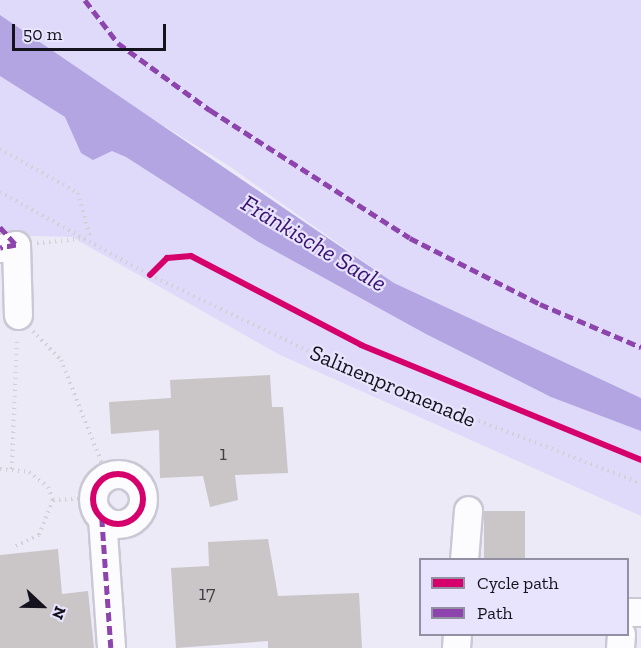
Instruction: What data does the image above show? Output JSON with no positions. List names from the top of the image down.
{
  "streets": {
    "path": ["Salinenpromenade"]
  },
  "water": ["Fränkische Saale"],
  "house_numbers": ["1", "17"],
  "legend": ["Cycle path", "Path"],
  "scale_bar": "50 m",
  "north": "right"
}
